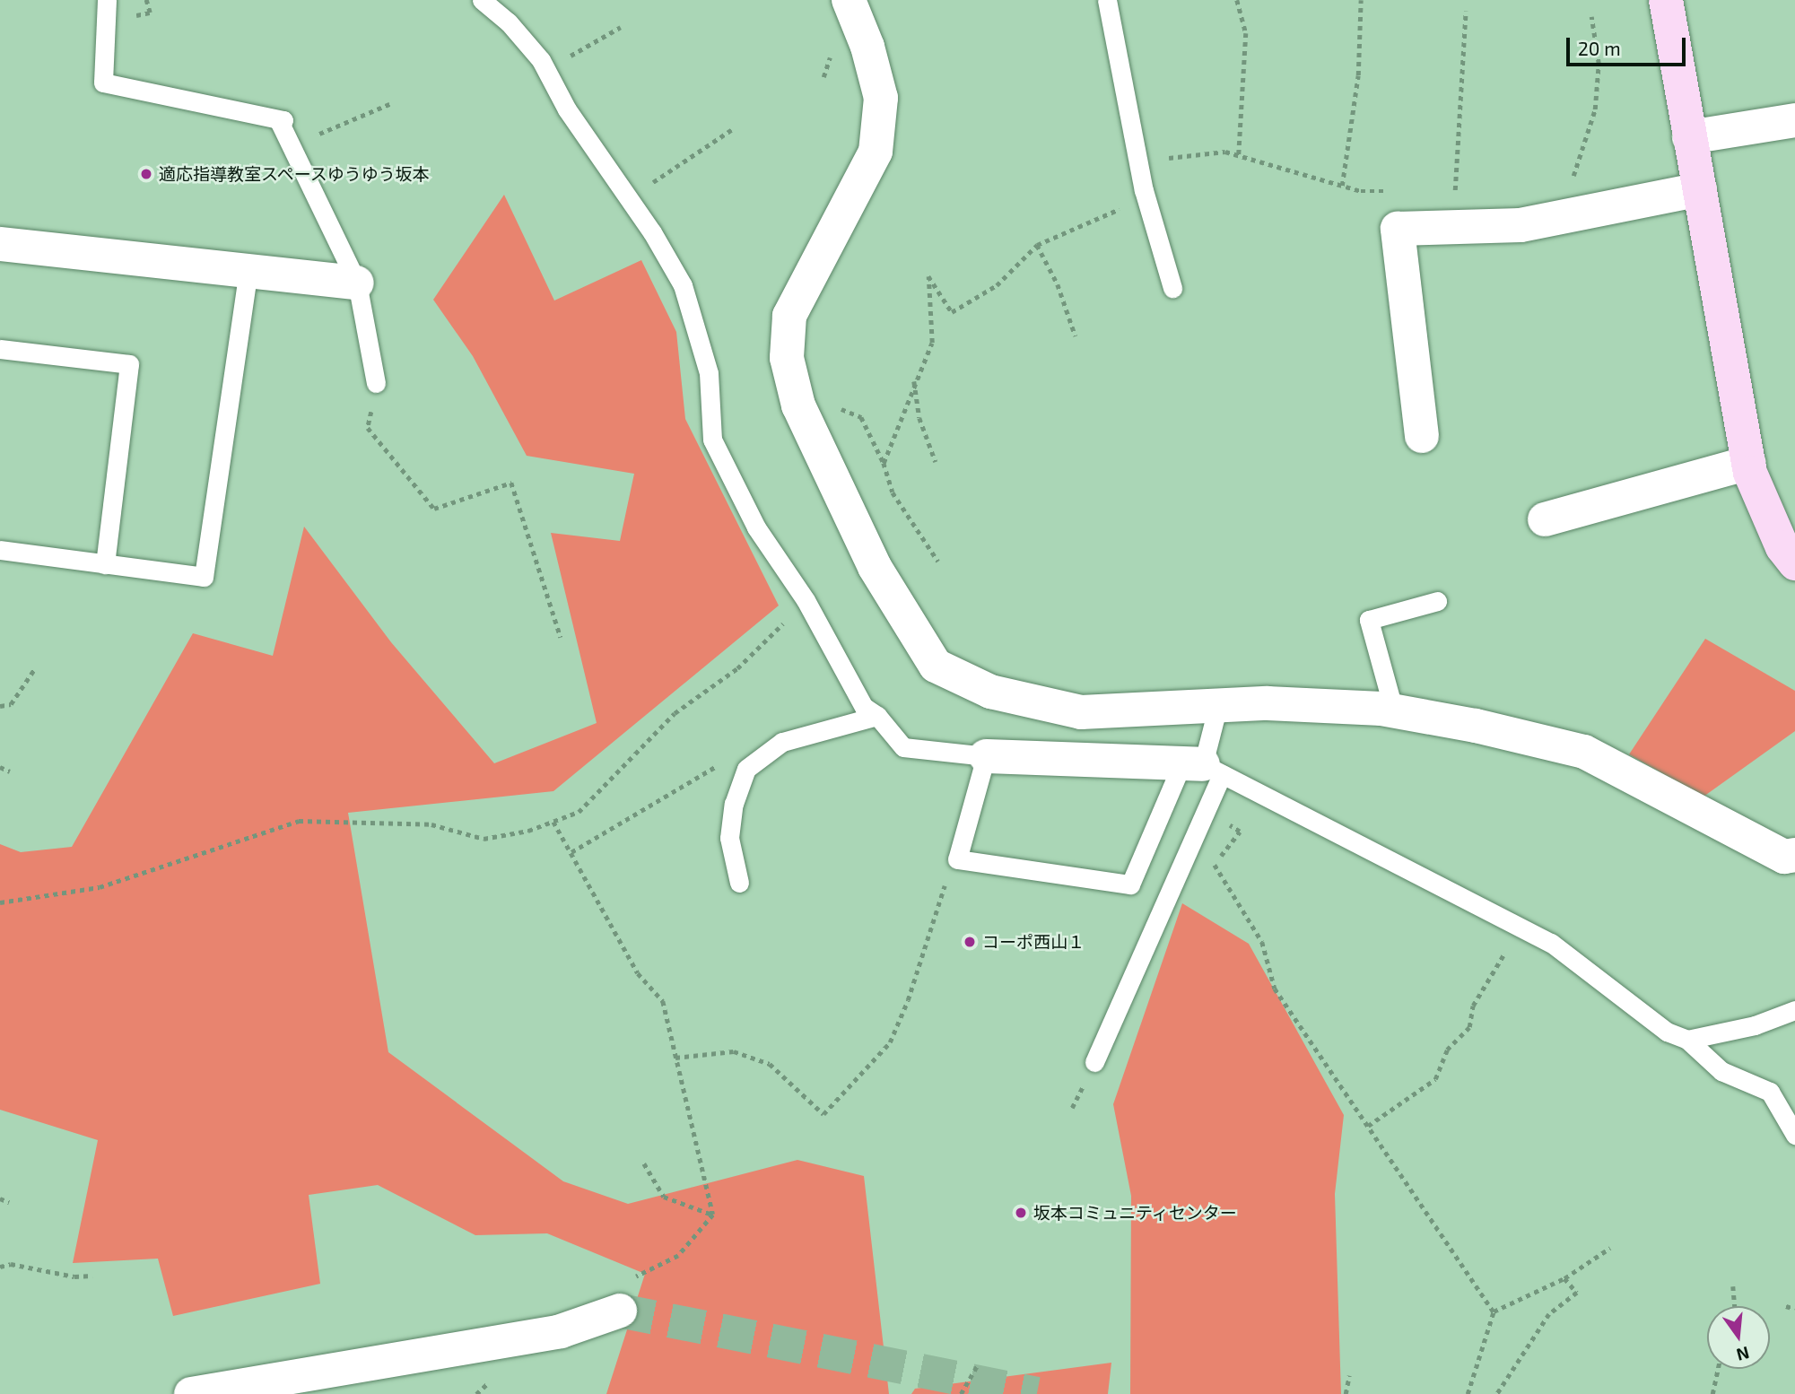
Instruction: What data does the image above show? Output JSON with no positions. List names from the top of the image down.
{
  "places": ["適応指導教室スペースゆうゆう坂本", "コーポ西山１", "坂本コミュニティセンター"],
  "scale_bar": "20 m",
  "north": "bottom"
}
